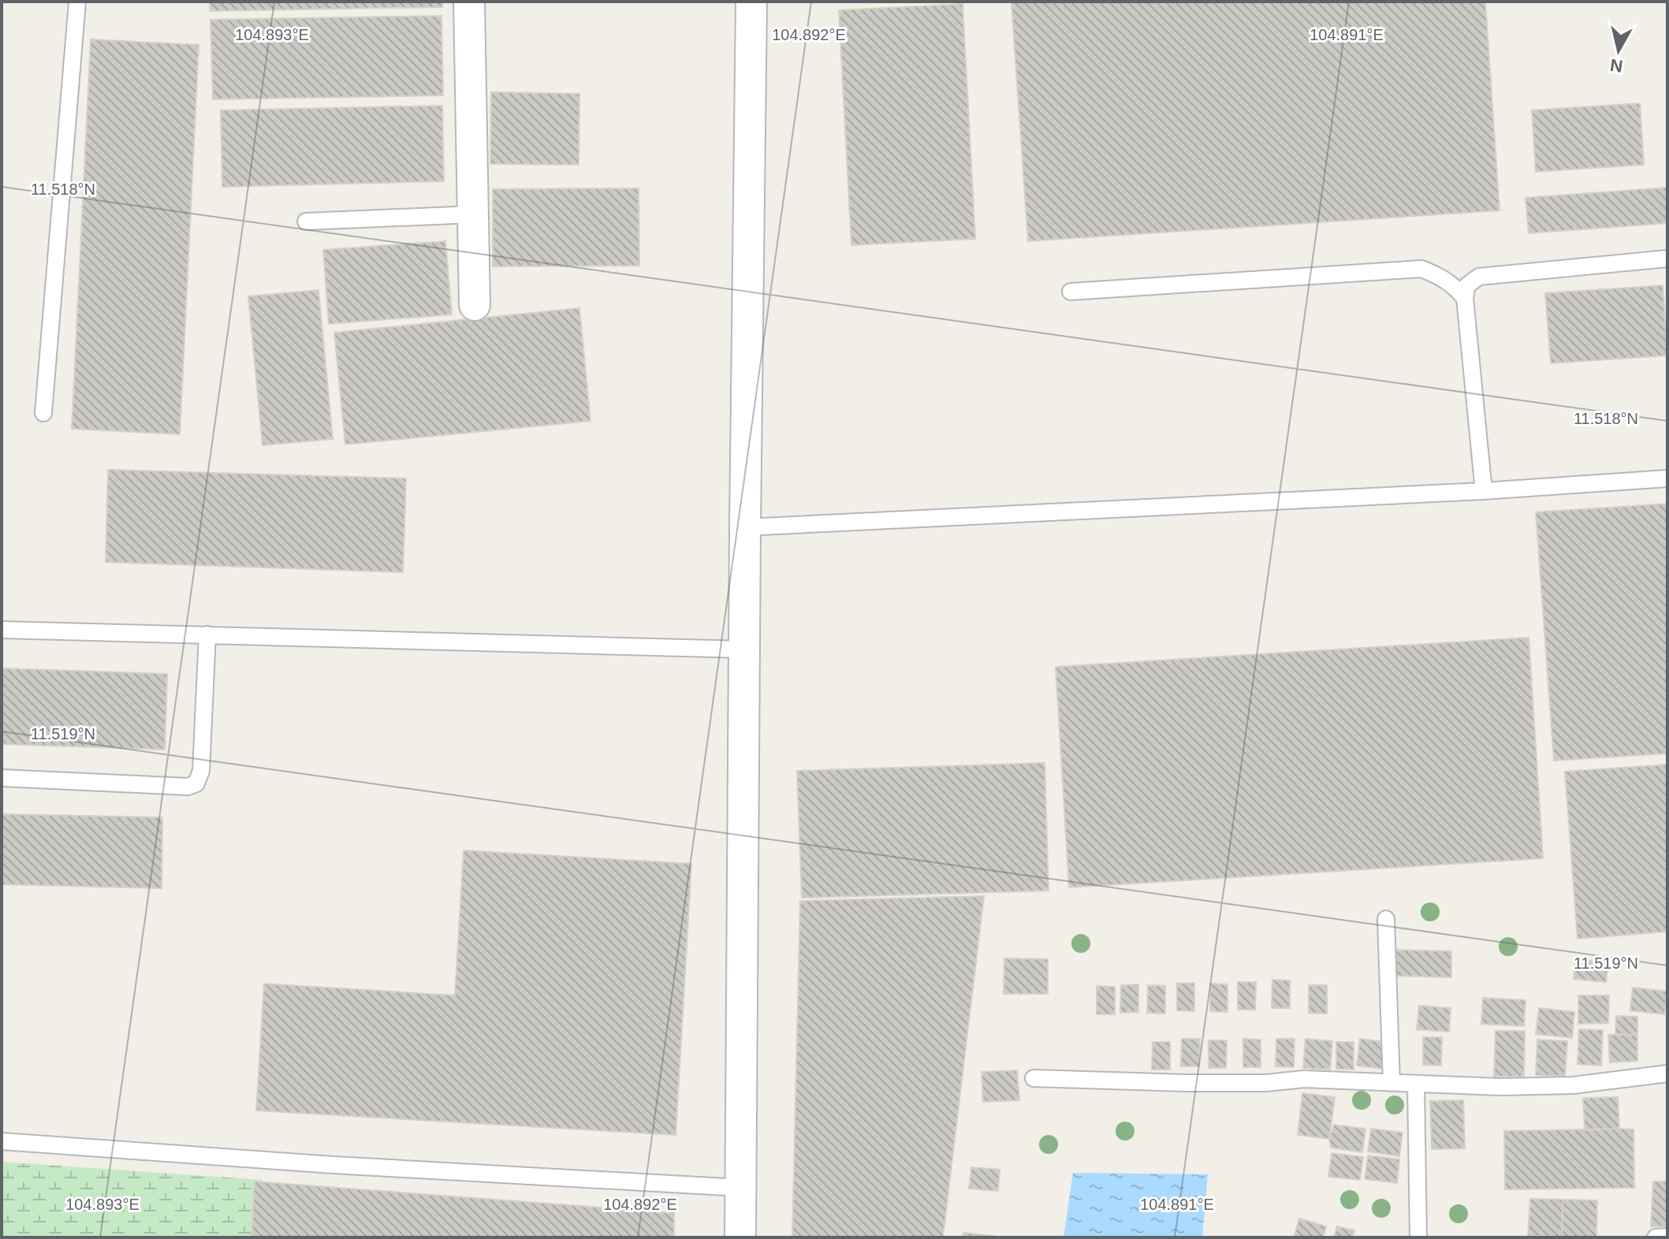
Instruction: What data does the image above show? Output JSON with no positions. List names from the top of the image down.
{
  "north": "bottom",
  "coordinates": [
    "104.893°E",
    "104.892°E",
    "104.891°E",
    "11.518°N",
    "11.519°N"
  ]
}
